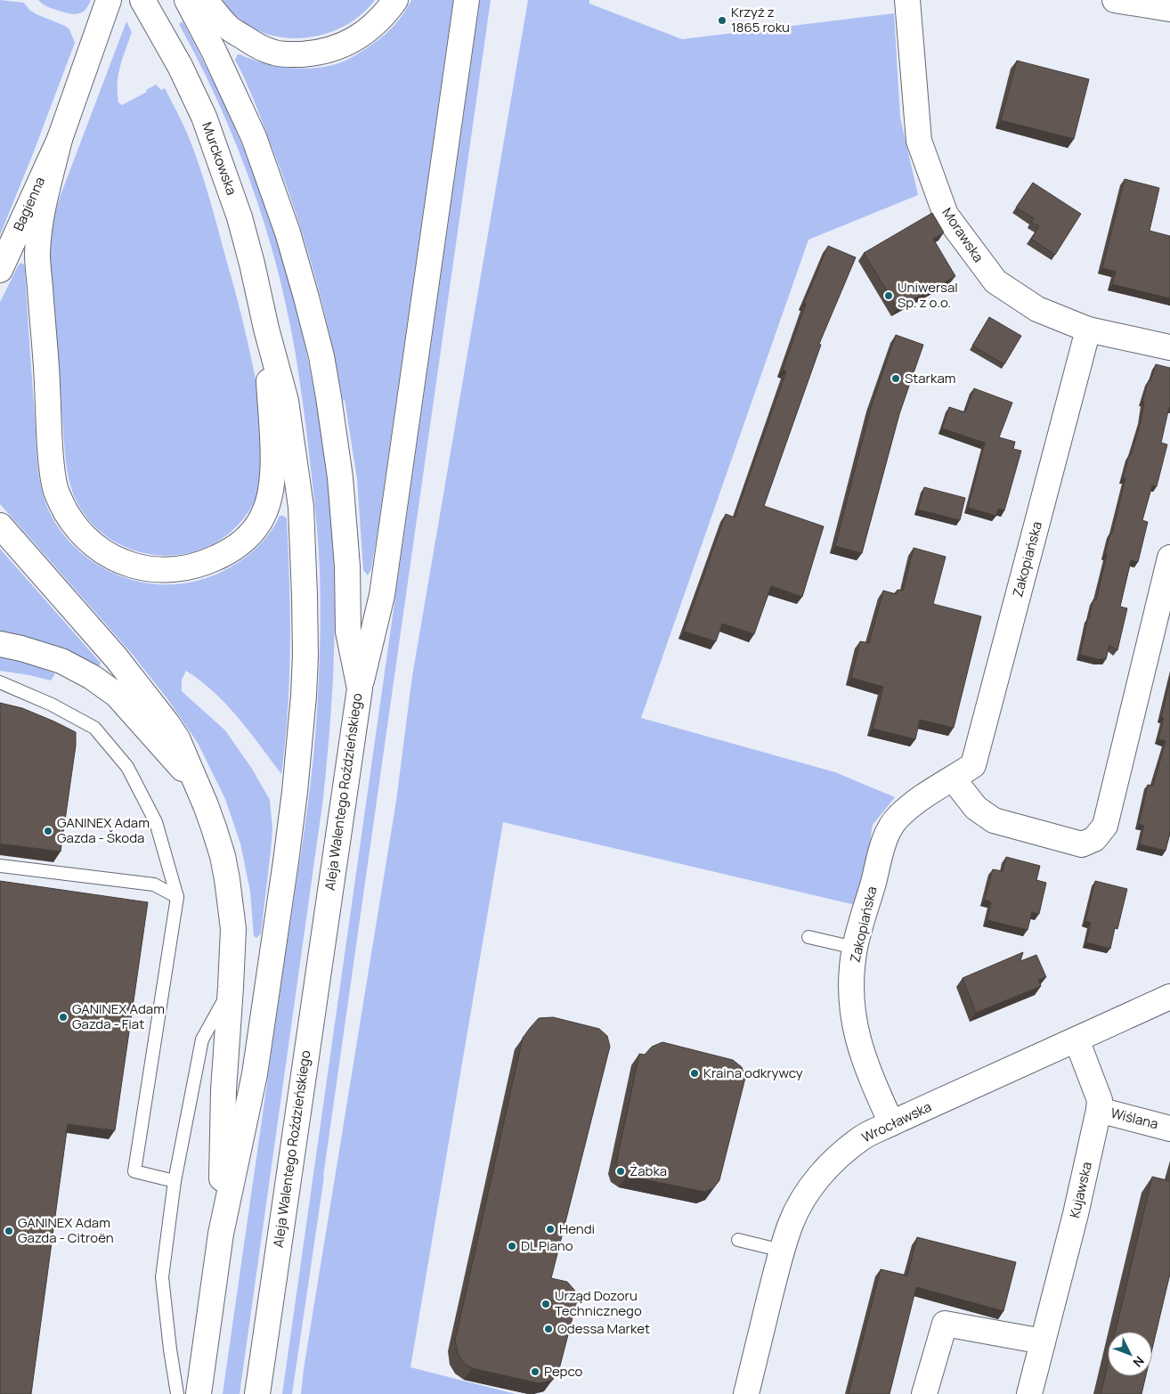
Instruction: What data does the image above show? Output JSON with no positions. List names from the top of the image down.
{
  "streets": {
    "main road": [
      "Murckowska",
      "Bagienna",
      "Morawska",
      "Zakopiańska",
      "Aleja Walentego Roździeńskiego",
      "Wiślana",
      "Wrocławska",
      "Kujawska"
    ]
  },
  "crossings": [
    ["Morawska", "Zakopiańska"],
    ["Zakopiańska", "Wrocławska"],
    ["Wiślana", "Kujawska"],
    ["Wrocławska", "Kujawska"]
  ],
  "places": [
    "Krzyż z 1865 roku",
    "Uniwersal Sp. z o.o.",
    "Starkam",
    "GANINEX Adam Gazda - Škoda",
    "GANINEX Adam Gazda - Fiat",
    "Kraina odkrywcy",
    "Żabka",
    "Hendi",
    "GANINEX Adam Gazda - Citroën",
    "DL Piano",
    "Urząd Dozoru Technicznego",
    "Odessa Market",
    "Pepco"
  ],
  "north": "bottom right"
}
